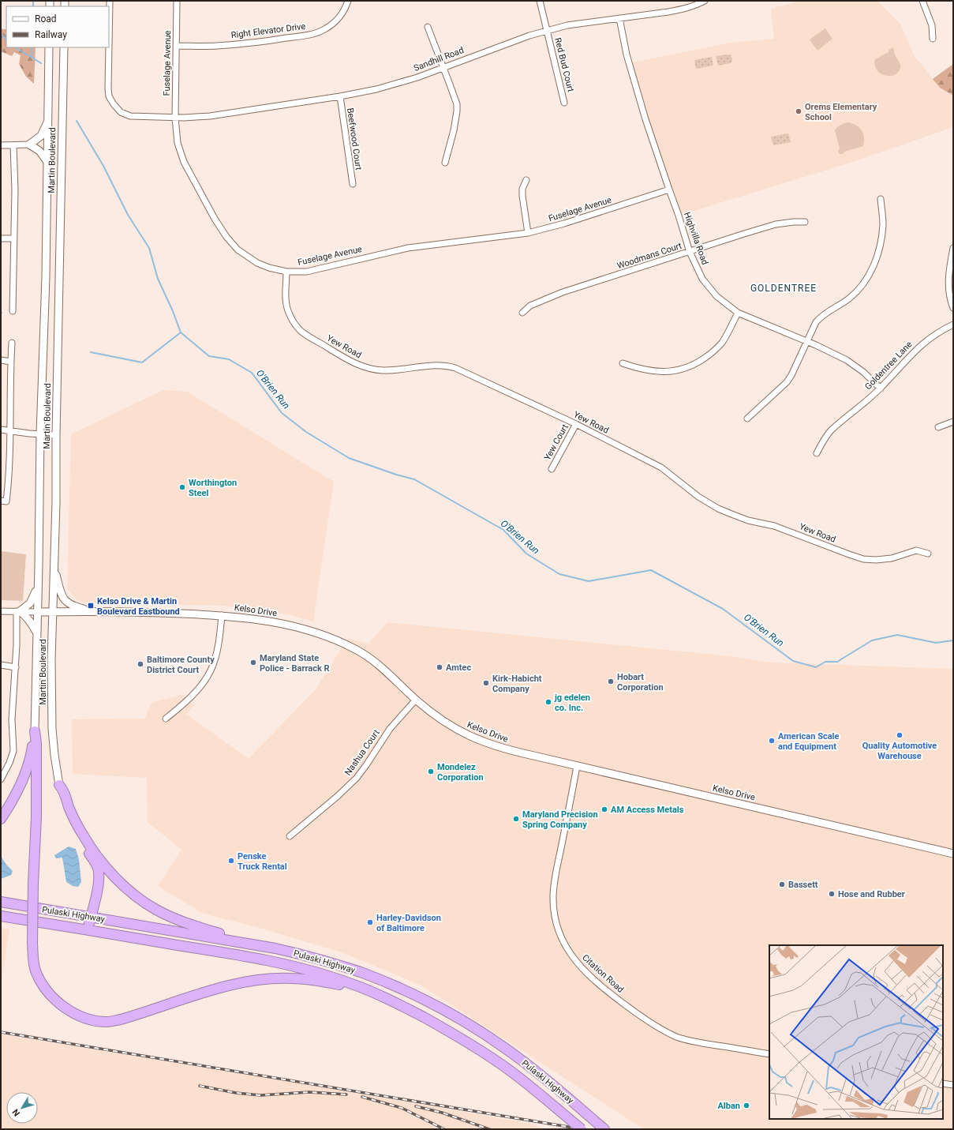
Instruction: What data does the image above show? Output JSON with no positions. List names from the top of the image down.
{
  "streets": {
    "highway": ["Pulaski Highway"],
    "main road": ["Martin Boulevard", "Kelso Drive"],
    "street": [
      "Right Elevator Drive",
      "Sandhill Road",
      "Fuselage Avenue",
      "Red Bud Court",
      "Beefwood Court",
      "Highvilla Road",
      "Woodmans Court",
      "Yew Road",
      "Goldentree Lane",
      "Yew Court",
      "Nashua Court",
      "Citation Road"
    ]
  },
  "crossings": [
    ["Right Elevator Drive", "Fuselage Avenue"],
    ["Sandhill Road", "Fuselage Avenue"],
    ["Sandhill Road", "Red Bud Court"],
    ["Sandhill Road", "Beefwood Court"],
    ["Sandhill Road", "Highvilla Road"],
    ["Fuselage Avenue", "Highvilla Road"],
    ["Fuselage Avenue", "Yew Road"],
    ["Martin Boulevard", "Kelso Drive"],
    ["Highvilla Road", "Woodmans Court"],
    ["Highvilla Road", "Goldentree Lane"],
    ["Yew Road", "Yew Court"],
    ["Kelso Drive", "Nashua Court"],
    ["Kelso Drive", "Citation Road"]
  ],
  "districts": ["GOLDENTREE"],
  "water": ["O'Brien Run"],
  "places": {
    "other": [
      "Orems Elementary School",
      "Worthington Steel",
      "Maryland State Police - Barrack R",
      "Baltimore County District Court",
      "Amtec",
      "Hobart Corporation",
      "Kirk-Habicht Company",
      "jg edelen co. Inc.",
      "Quality Automotive Warehouse",
      "American Scale and Equipment",
      "Mondelez Corporation",
      "AM Access Metals",
      "Maryland Precision Spring Company",
      "Penske Truck Rental",
      "Bassett",
      "Hose and Rubber",
      "Harley-Davidson of Baltimore",
      "Alban"
    ],
    "transit": ["Kelso Drive & Martin Boulevard Eastbound"]
  },
  "legend": ["Road", "Railway"],
  "north": "bottom left"
}
